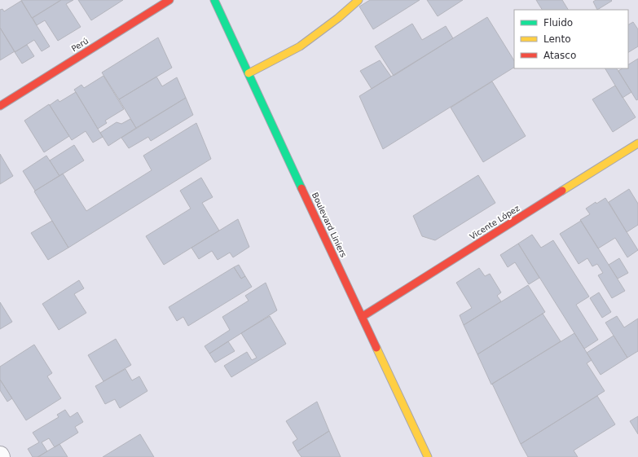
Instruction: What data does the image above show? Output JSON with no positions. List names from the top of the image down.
{
  "streets": {
    "street": ["Perú", "Vicente López", "Boulevard Liniers"]
  },
  "crossings": [
    ["Vicente López", "Boulevard Liniers"]
  ],
  "legend": ["Fluido", "Lento", "Atasco"]
}
